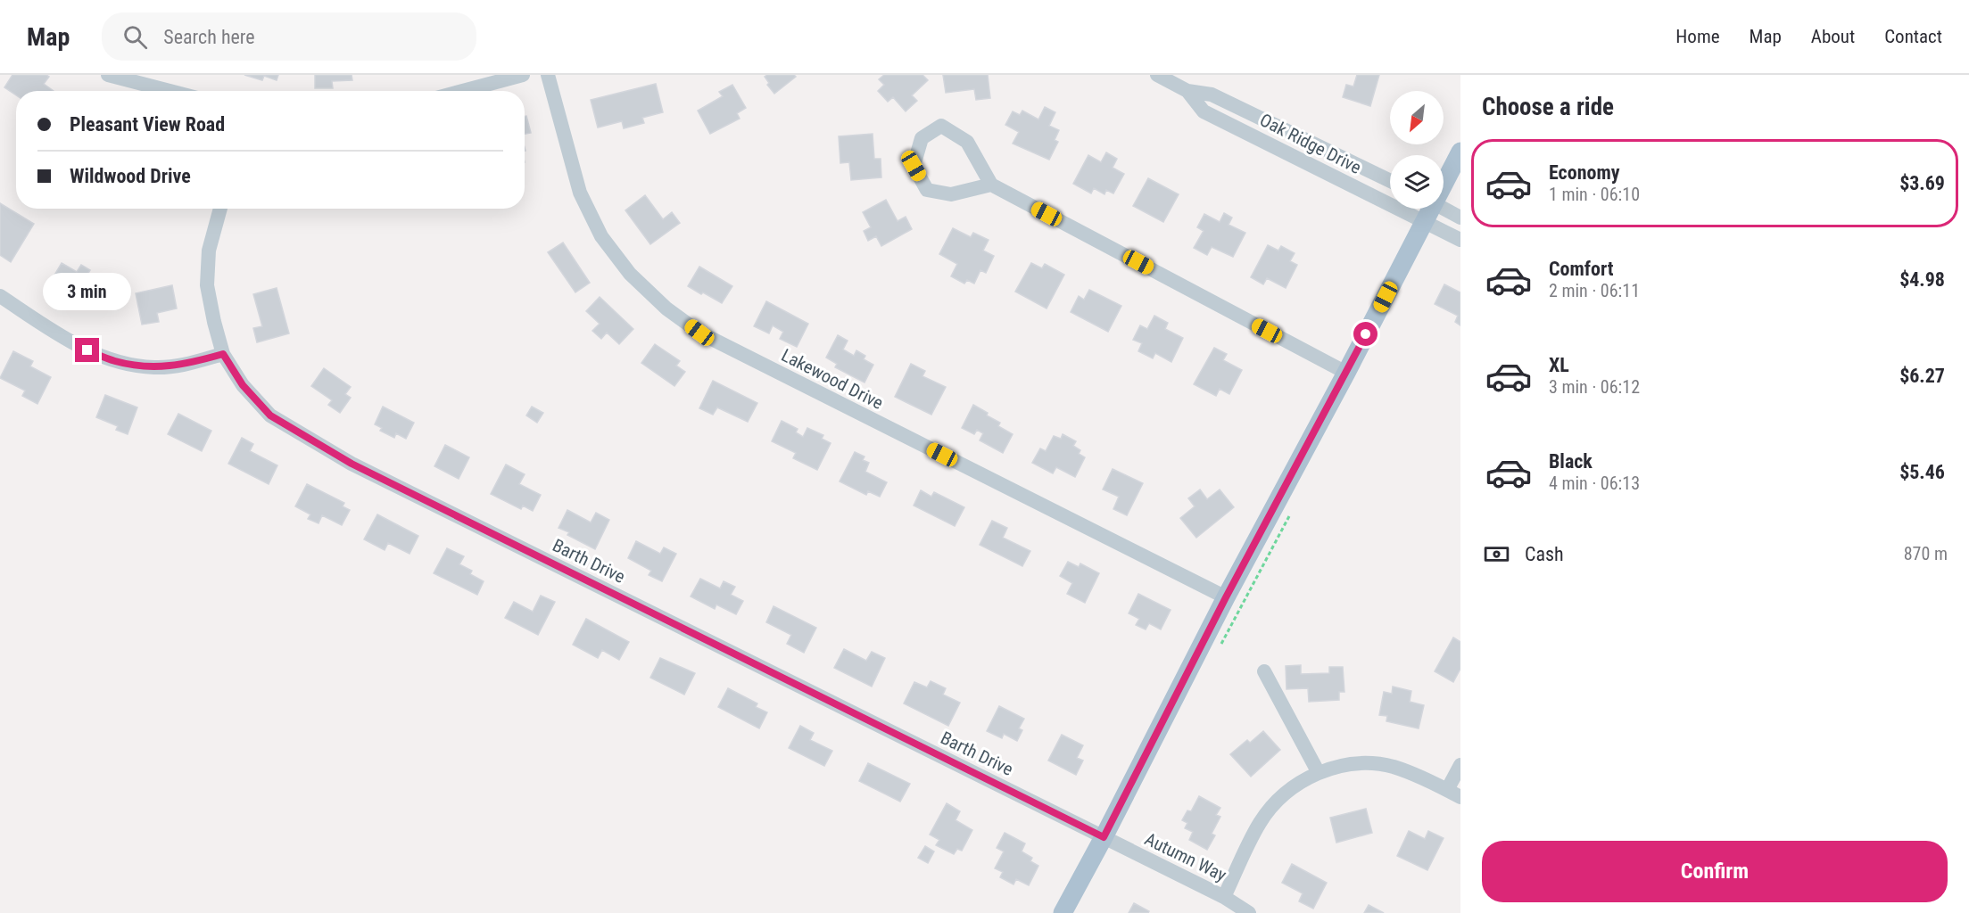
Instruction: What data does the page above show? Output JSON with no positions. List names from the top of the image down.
{
  "streets": {
    "street": [
      "Oak Ridge Drive",
      "Lakewood Drive",
      "Barth Drive",
      "Autumn Way"
    ]
  },
  "crossings": [
    ["Barth Drive", "Autumn Way"]
  ],
  "north": "bottom left",
  "page": {
    "header": "Map",
    "search": "Search here",
    "nav": [
      "Home",
      "Map",
      "About",
      "Contact"
    ],
    "heading": "Choose a ride",
    "banner": ["Pleasant View Road", "Wildwood Drive"],
    "list": [
      {
        "name": "Economy",
        "note": "1 min · 06:10",
        "value": "$3.69"
      },
      {
        "name": "Comfort",
        "note": "2 min · 06:11",
        "value": "$4.98"
      },
      {
        "name": "XL",
        "note": "3 min · 06:12",
        "value": "$6.27"
      },
      {
        "name": "Black",
        "note": "4 min · 06:13",
        "value": "$5.46"
      }
    ],
    "bubble": "3 min",
    "pay": ["Cash", "870 m"],
    "buttons": "Confirm"
  }
}
